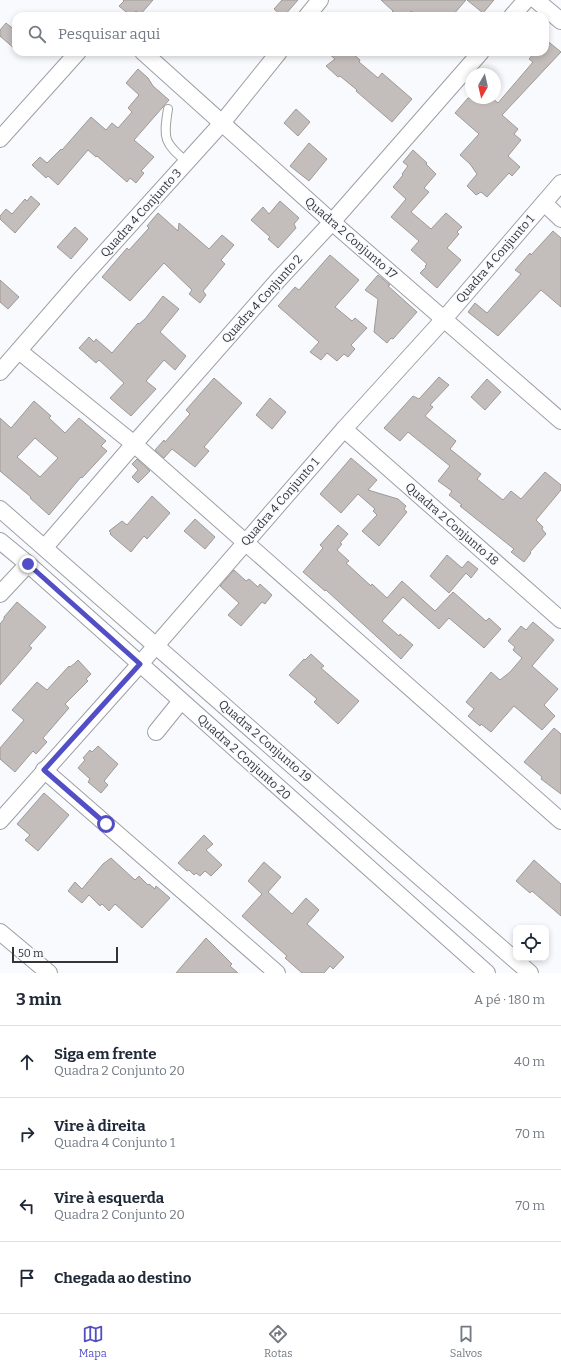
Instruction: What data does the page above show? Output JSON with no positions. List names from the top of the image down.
{
  "streets": {
    "street": [
      "Quadra 4 Conjunto 3",
      "Quadra 2 Conjunto 17",
      "Quadra 4 Conjunto 1",
      "Quadra 4 Conjunto 2",
      "Quadra 2 Conjunto 18",
      "Quadra 2 Conjunto 19",
      "Quadra 2 Conjunto 20"
    ]
  },
  "crossings": [
    ["Quadra 4 Conjunto 3", "Quadra 2 Conjunto 17"],
    ["Quadra 2 Conjunto 17", "Quadra 4 Conjunto 1"],
    ["Quadra 2 Conjunto 17", "Quadra 4 Conjunto 2"],
    ["Quadra 4 Conjunto 1", "Quadra 2 Conjunto 18"],
    ["Quadra 4 Conjunto 1", "Quadra 2 Conjunto 19"],
    ["Quadra 4 Conjunto 1", "Quadra 2 Conjunto 20"],
    ["Quadra 4 Conjunto 2", "Quadra 2 Conjunto 19"]
  ],
  "scale_bar": "50 m",
  "north": "bottom",
  "page": {
    "search": "Pesquisar aqui",
    "scale": "50 m",
    "heading": ["3 min", "A pé · 180 m"],
    "list": [
      ["Siga em frente", "Quadra 2 Conjunto 20", "40 m"],
      ["Vire à direita", "Quadra 4 Conjunto 1", "70 m"],
      ["Vire à esquerda", "Quadra 2 Conjunto 20", "70 m"],
      "Chegada ao destino"
    ],
    "nav": ["Mapa", "Rotas", "Salvos"]
  }
}
